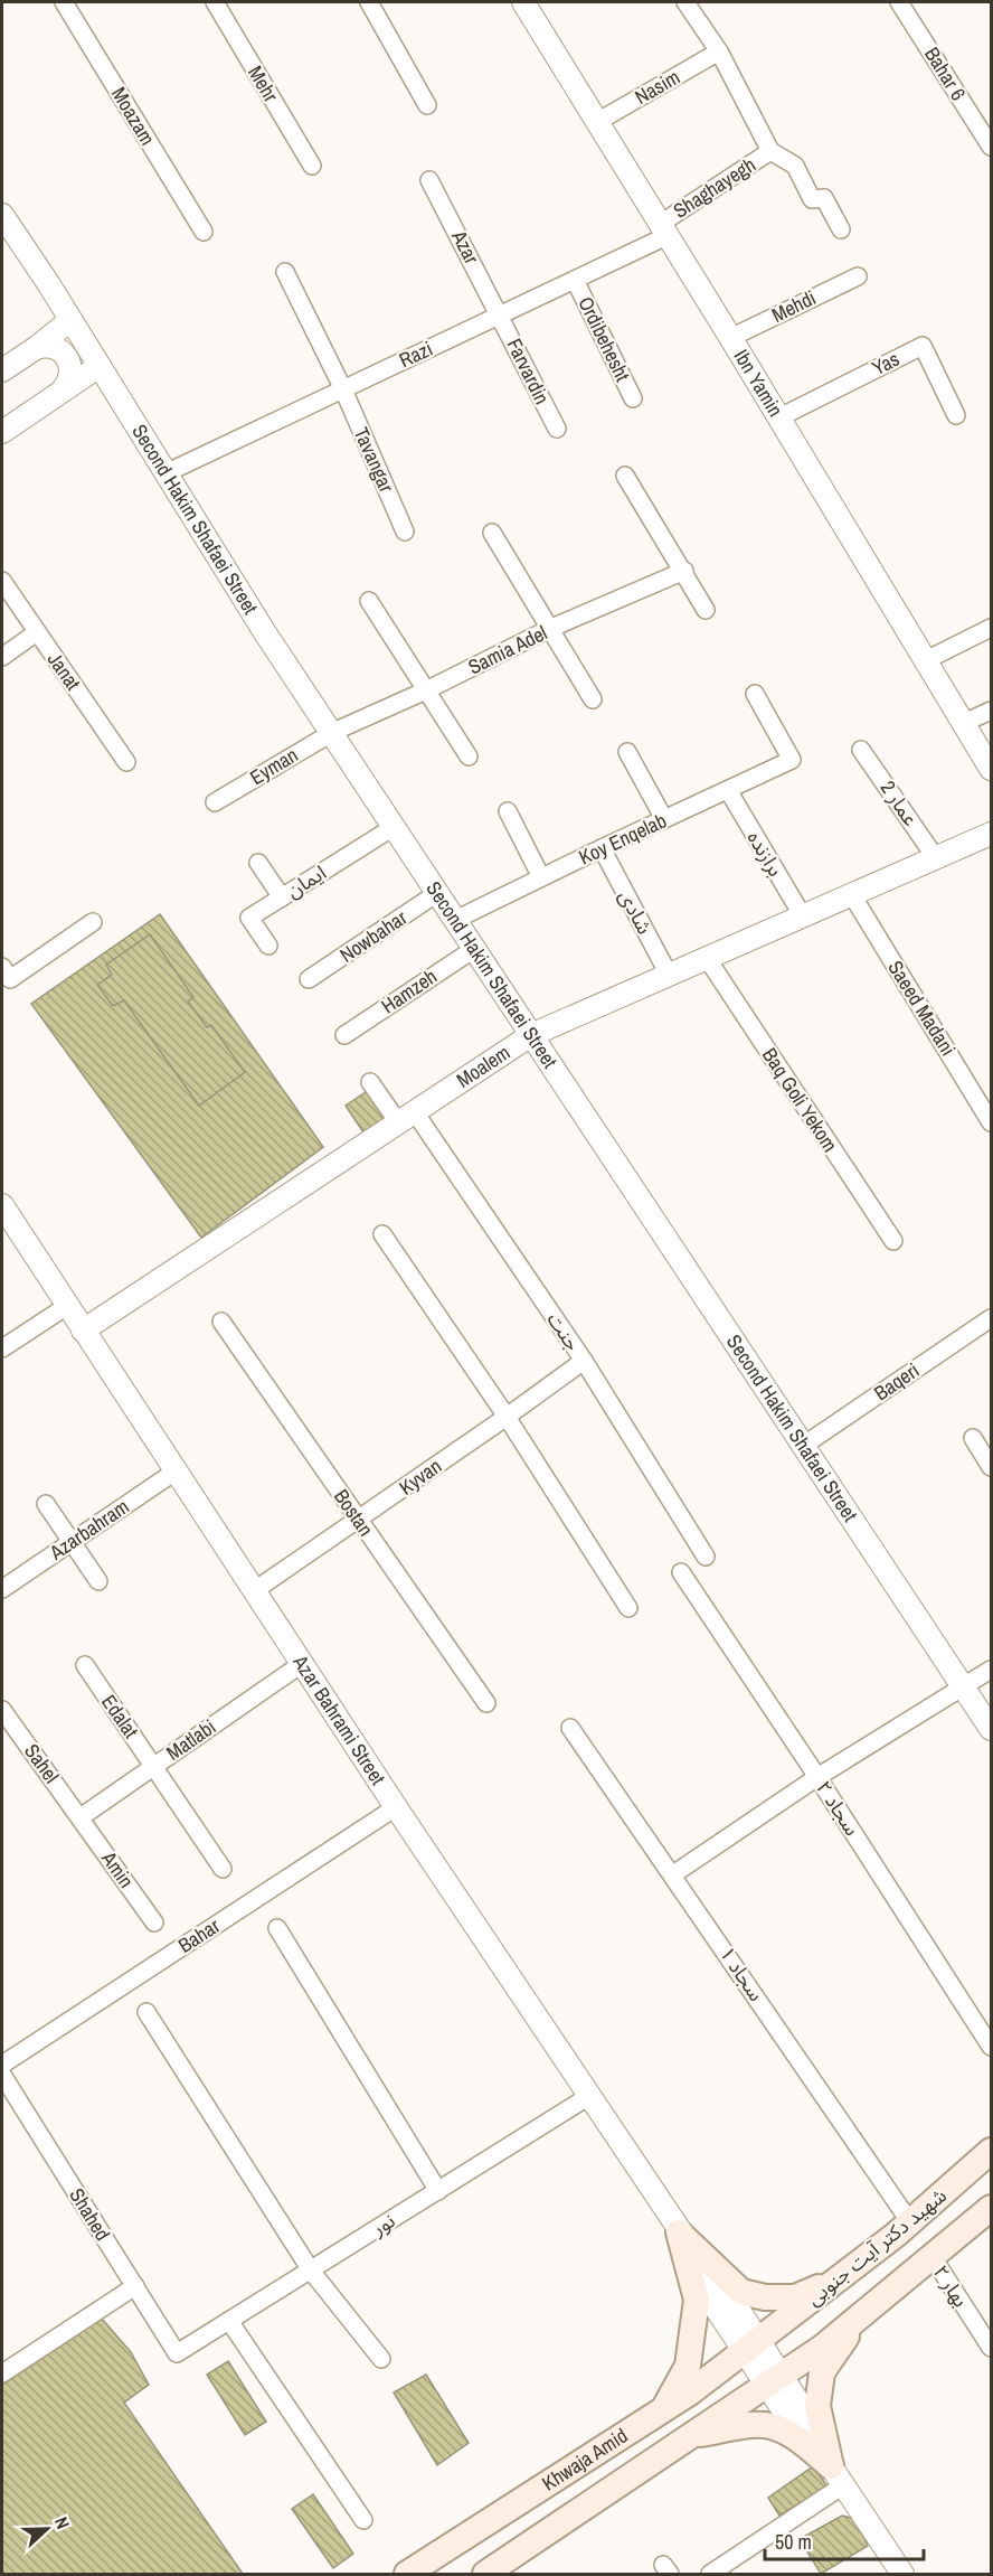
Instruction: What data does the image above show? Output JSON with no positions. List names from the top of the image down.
{
  "streets": {
    "main road": ["شهید دکتر آیت جنوبی", "Khwaja Amid"],
    "street": [
      "Bahar 6",
      "Mehr",
      "Nasim",
      "Moazam",
      "Shaghayegh",
      "Azar",
      "Mehdi",
      "Ordibehesht",
      "Razi",
      "Yas",
      "Farvardin",
      "Ibn Yamin",
      "Tavangar",
      "Second Hakim Shafaei Street",
      "Samia Adel",
      "Janat",
      "Eyman",
      "عمار 2",
      "Koy Enqelab",
      "برازنده",
      "ایمان",
      "شادی",
      "Nowbahar",
      "Hamzeh",
      "Saeed Madani",
      "Moalem",
      "Baq Goli Yekom",
      "جنت",
      "Baqeri",
      "Kyvan",
      "Bostan",
      "Azarbahram",
      "Edalat",
      "Azar Bahrami Street",
      "Matlabi",
      "Sahel",
      "سجاد ۲",
      "Amin",
      "Bahar",
      "سجاد ۱",
      "Shahed",
      "نور",
      "بهار ۲"
    ]
  },
  "crossings": [
    ["Nasim", "Ibn Yamin"],
    ["Shaghayegh", "Razi"],
    ["Shaghayegh", "Ibn Yamin"],
    ["Azar", "Razi"],
    ["Azar", "Farvardin"],
    ["Mehdi", "Ibn Yamin"],
    ["Ordibehesht", "Razi"],
    ["Razi", "Farvardin"],
    ["Razi", "Ibn Yamin"],
    ["Razi", "Tavangar"],
    ["Razi", "Second Hakim Shafaei Street"],
    ["Yas", "Ibn Yamin"],
    ["Second Hakim Shafaei Street", "Samia Adel"],
    ["Second Hakim Shafaei Street", "Eyman"],
    ["Second Hakim Shafaei Street", "Koy Enqelab"],
    ["Second Hakim Shafaei Street", "ایمان"],
    ["Second Hakim Shafaei Street", "Nowbahar"],
    ["Second Hakim Shafaei Street", "Hamzeh"],
    ["Second Hakim Shafaei Street", "Moalem"],
    ["Second Hakim Shafaei Street", "Baqeri"],
    ["Samia Adel", "Eyman"],
    ["عمار 2", "Moalem"],
    ["Koy Enqelab", "برازنده"],
    ["Koy Enqelab", "شادی"],
    ["برازنده", "Moalem"],
    ["شادی", "Moalem"],
    ["Saeed Madani", "Moalem"],
    ["Moalem", "Baq Goli Yekom"],
    ["Moalem", "جنت"],
    ["Moalem", "Azar Bahrami Street"],
    ["جنت", "Kyvan"],
    ["Kyvan", "Bostan"],
    ["Kyvan", "Azar Bahrami Street"],
    ["Azarbahram", "Azar Bahrami Street"],
    ["Edalat", "Matlabi"],
    ["Azar Bahrami Street", "Matlabi"],
    ["Azar Bahrami Street", "Bahar"],
    ["Azar Bahrami Street", "نور"],
    ["Azar Bahrami Street", "شهید دکتر آیت جنوبی"],
    ["Azar Bahrami Street", "Khwaja Amid"],
    ["Matlabi", "Sahel"],
    ["Matlabi", "Amin"],
    ["Sahel", "Amin"],
    ["سجاد ۱", "شهید دکتر آیت جنوبی"],
    ["Shahed", "نور"],
    ["شهید دکتر آیت جنوبی", "بهار ۲"],
    ["شهید دکتر آیت جنوبی", "Khwaja Amid"]
  ],
  "scale_bar": "50 m",
  "north": "right"
}
